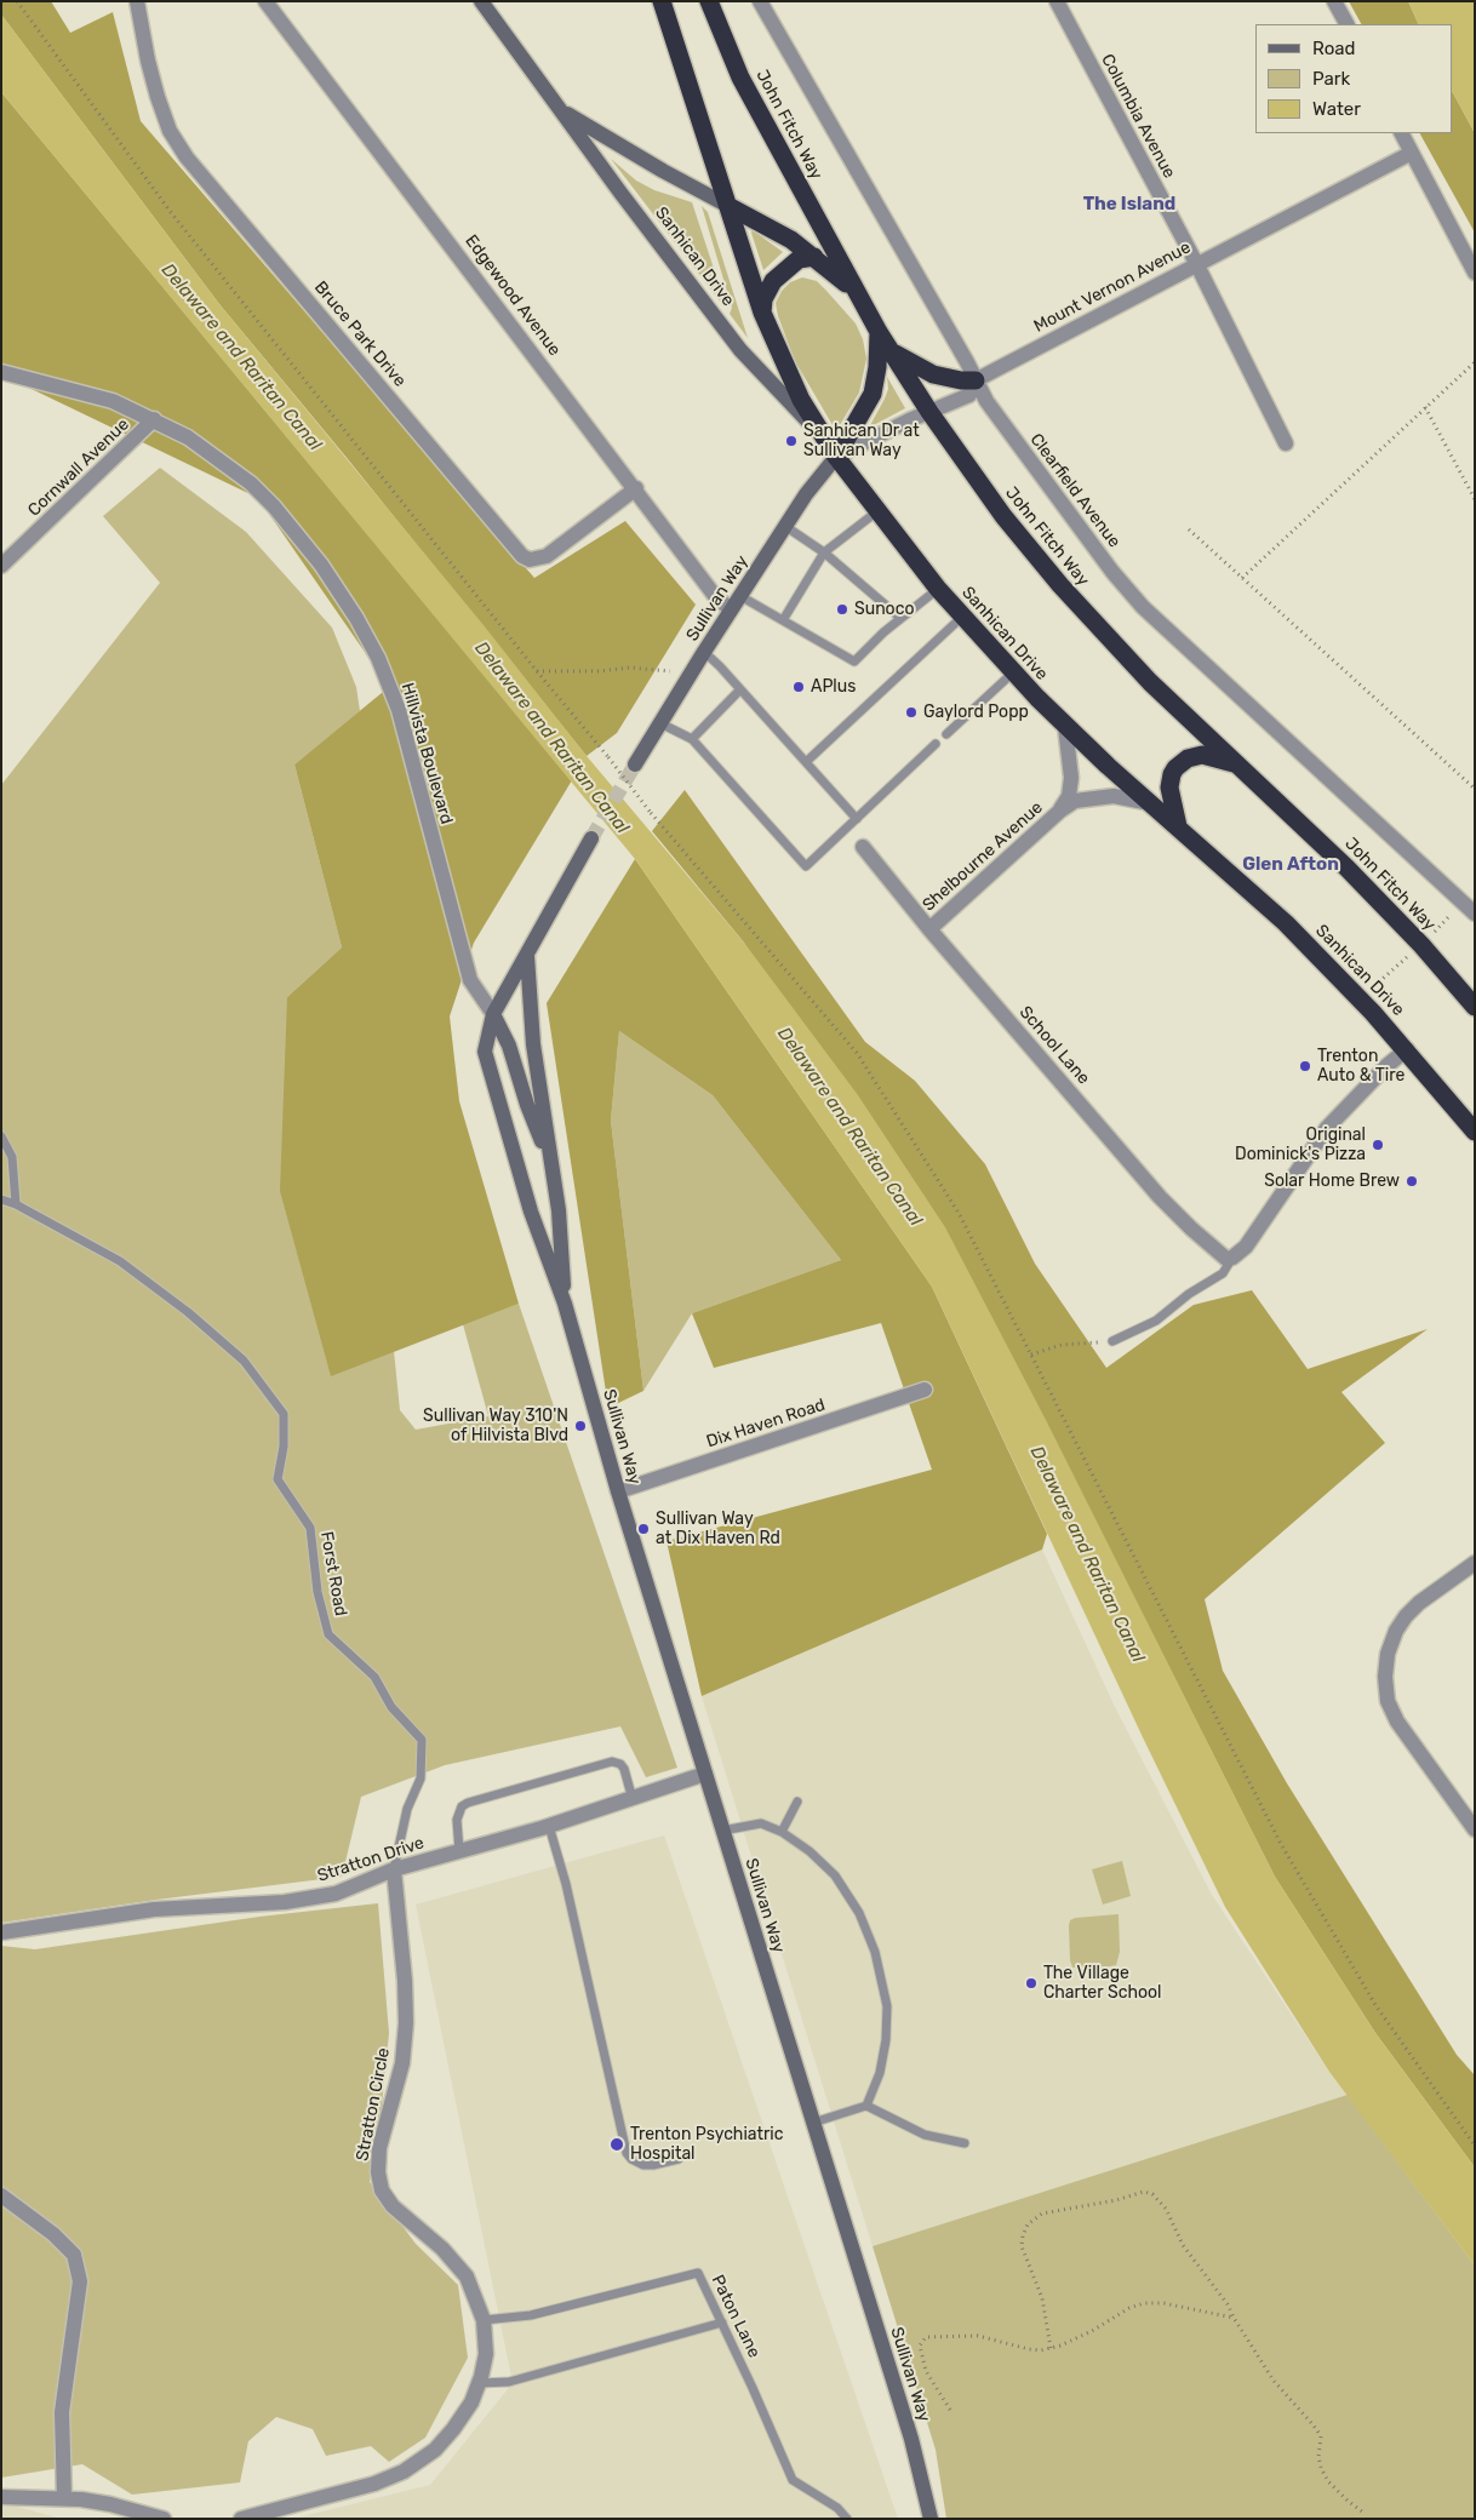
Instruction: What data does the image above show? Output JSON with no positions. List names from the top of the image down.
{
  "streets": {
    "highway": ["John Fitch Way", "Sanhican Drive"],
    "main road": ["Sullivan Way"],
    "street": [
      "Columbia Avenue",
      "Mount Vernon Avenue",
      "Edgewood Avenue",
      "Bruce Park Drive",
      "Cornwall Avenue",
      "Clearfield Avenue",
      "Hillvista Boulevard",
      "Shelbourne Avenue",
      "School Lane",
      "Dix Haven Road",
      "Stratton Drive",
      "Stratton Circle"
    ],
    "lane": ["Forst Road", "Paton Lane"]
  },
  "crossings": [
    ["Columbia Avenue", "Mount Vernon Avenue"],
    ["John Fitch Way", "Mount Vernon Avenue"],
    ["Sanhican Drive", "Mount Vernon Avenue"],
    ["Sanhican Drive", "Sullivan Way"],
    ["Sanhican Drive", "Shelbourne Avenue"],
    ["Mount Vernon Avenue", "Clearfield Avenue"],
    ["Mount Vernon Avenue", "Sullivan Way"],
    ["Edgewood Avenue", "Bruce Park Drive"],
    ["Edgewood Avenue", "Sullivan Way"],
    ["Cornwall Avenue", "Hillvista Boulevard"],
    ["Sullivan Way", "Hillvista Boulevard"],
    ["Sullivan Way", "Dix Haven Road"],
    ["Sullivan Way", "Stratton Drive"],
    ["Shelbourne Avenue", "School Lane"],
    ["Forst Road", "Stratton Drive"],
    ["Forst Road", "Stratton Circle"],
    ["Stratton Drive", "Stratton Circle"],
    ["Stratton Circle", "Paton Lane"]
  ],
  "districts": ["The Island", "Glen Afton"],
  "water": ["Delaware and Raritan Canal"],
  "places": [
    "Sanhican Dr at Sullivan Way",
    "Sunoco",
    "APlus",
    "Gaylord Popp",
    "Trenton Auto & Tire",
    "Original Dominick's Pizza",
    "Solar Home Brew",
    "Sullivan Way 310'N of Hilvista Blvd",
    "Sullivan Way at Dix Haven Rd",
    "The Village Charter School",
    "Trenton Psychiatric Hospital"
  ],
  "legend": ["Road", "Park", "Water"]
}
